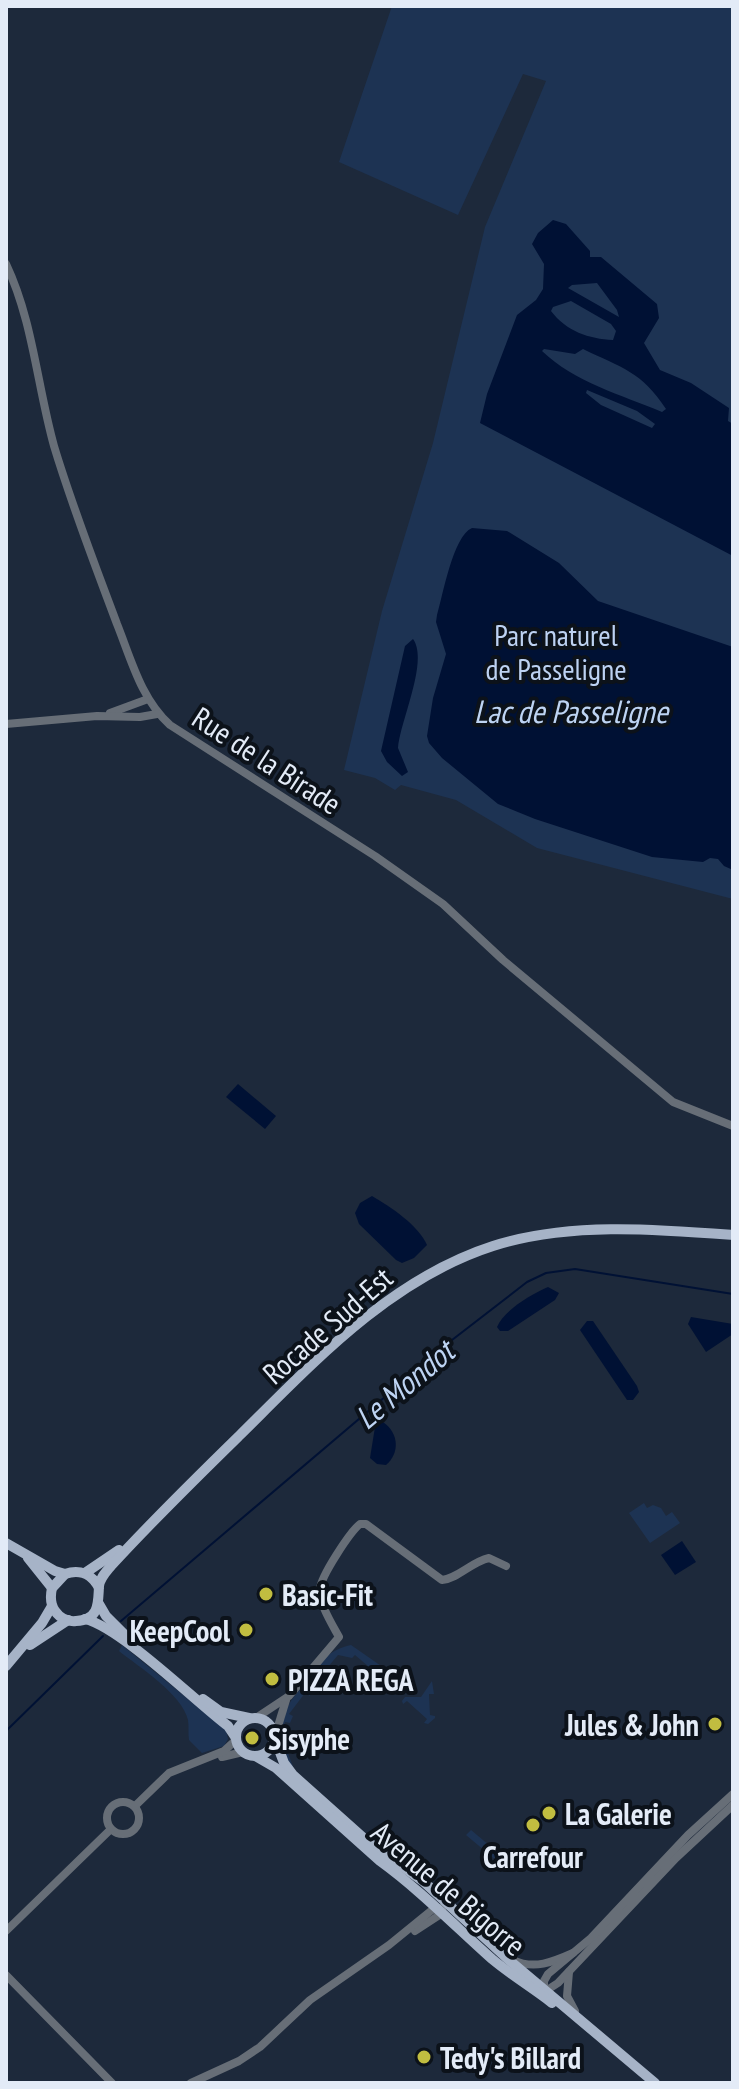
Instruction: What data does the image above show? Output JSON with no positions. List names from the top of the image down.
{
  "streets": {
    "main road": ["Rocade Sud-Est", "Avenue de Bigorre"],
    "street": ["Rue de la Birade"]
  },
  "water": ["Lac de Passeligne", "Le Mondot"],
  "parks": ["Parc naturel de Passeligne"],
  "places": [
    "Basic-Fit",
    "KeepCool",
    "PIZZA REGA",
    "Jules & John",
    "Sisyphe",
    "La Galerie",
    "Carrefour",
    "Tedy's Billard"
  ]
}
